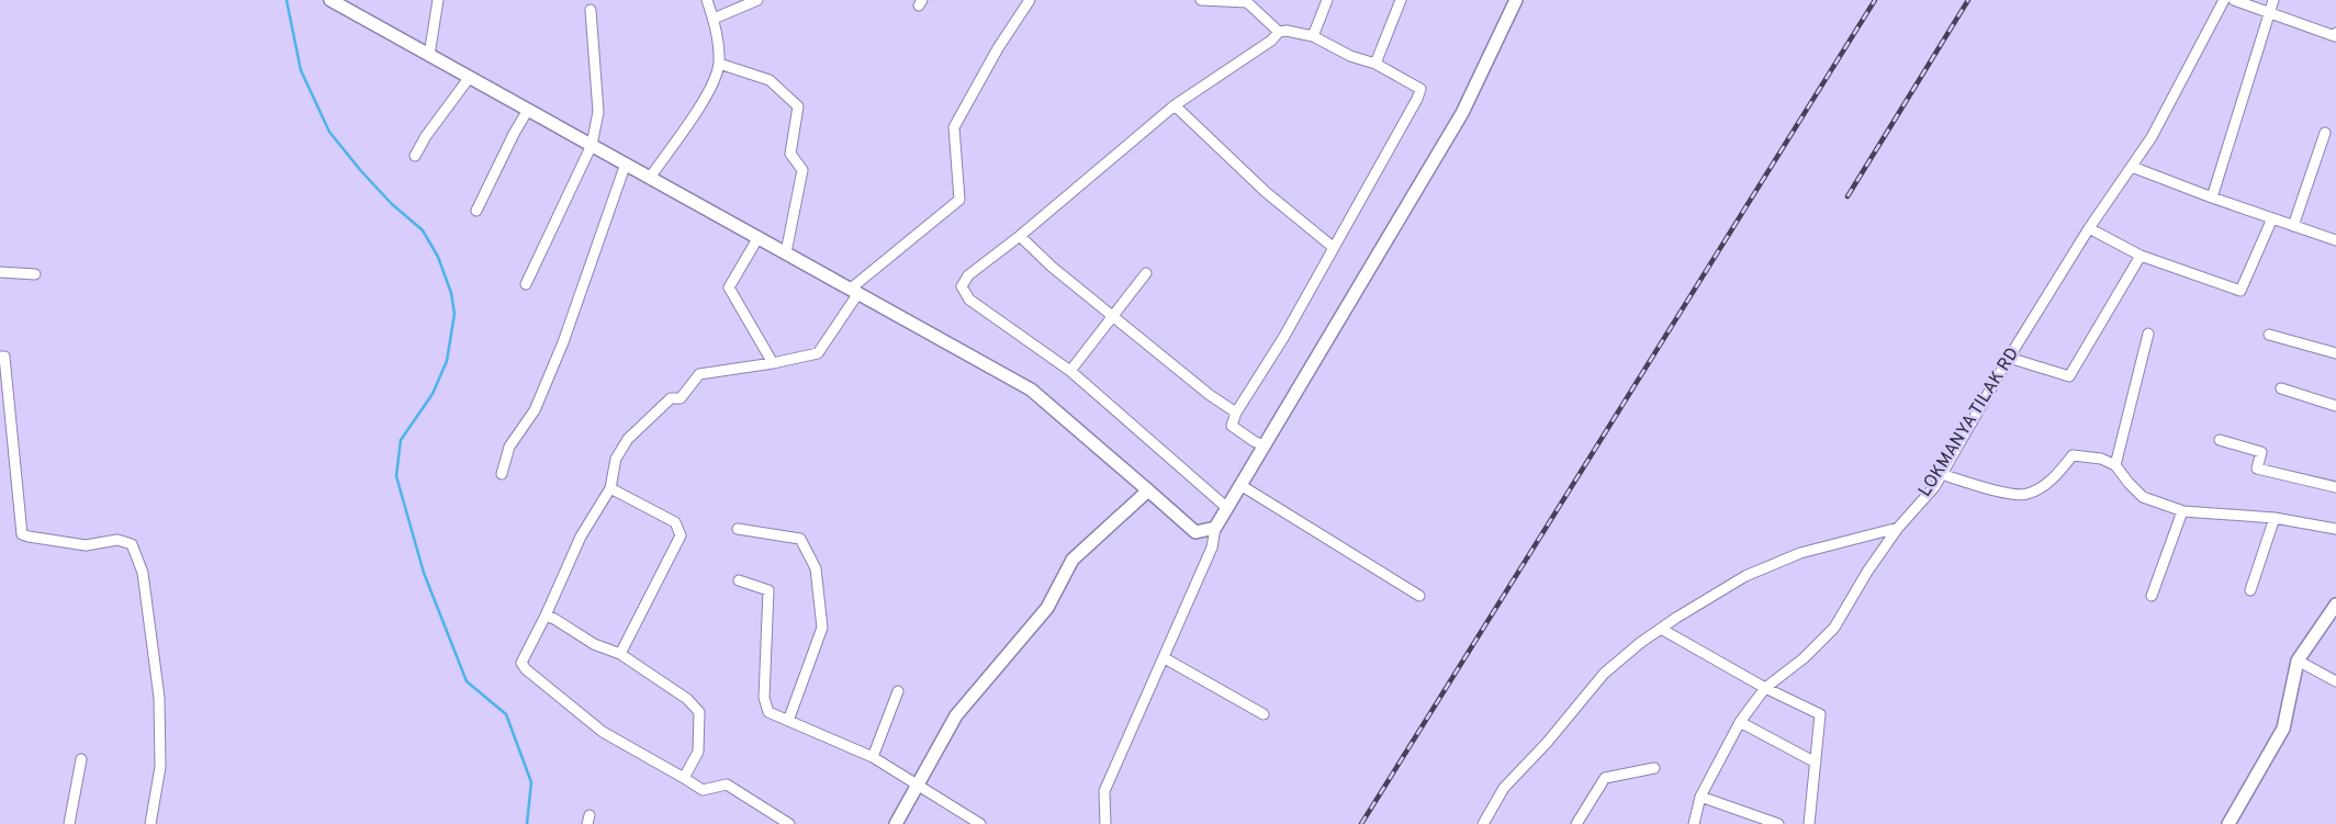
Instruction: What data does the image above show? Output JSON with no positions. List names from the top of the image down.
{
  "streets": {
    "street": ["LOKMANYA TILAK RD"]
  }
}
